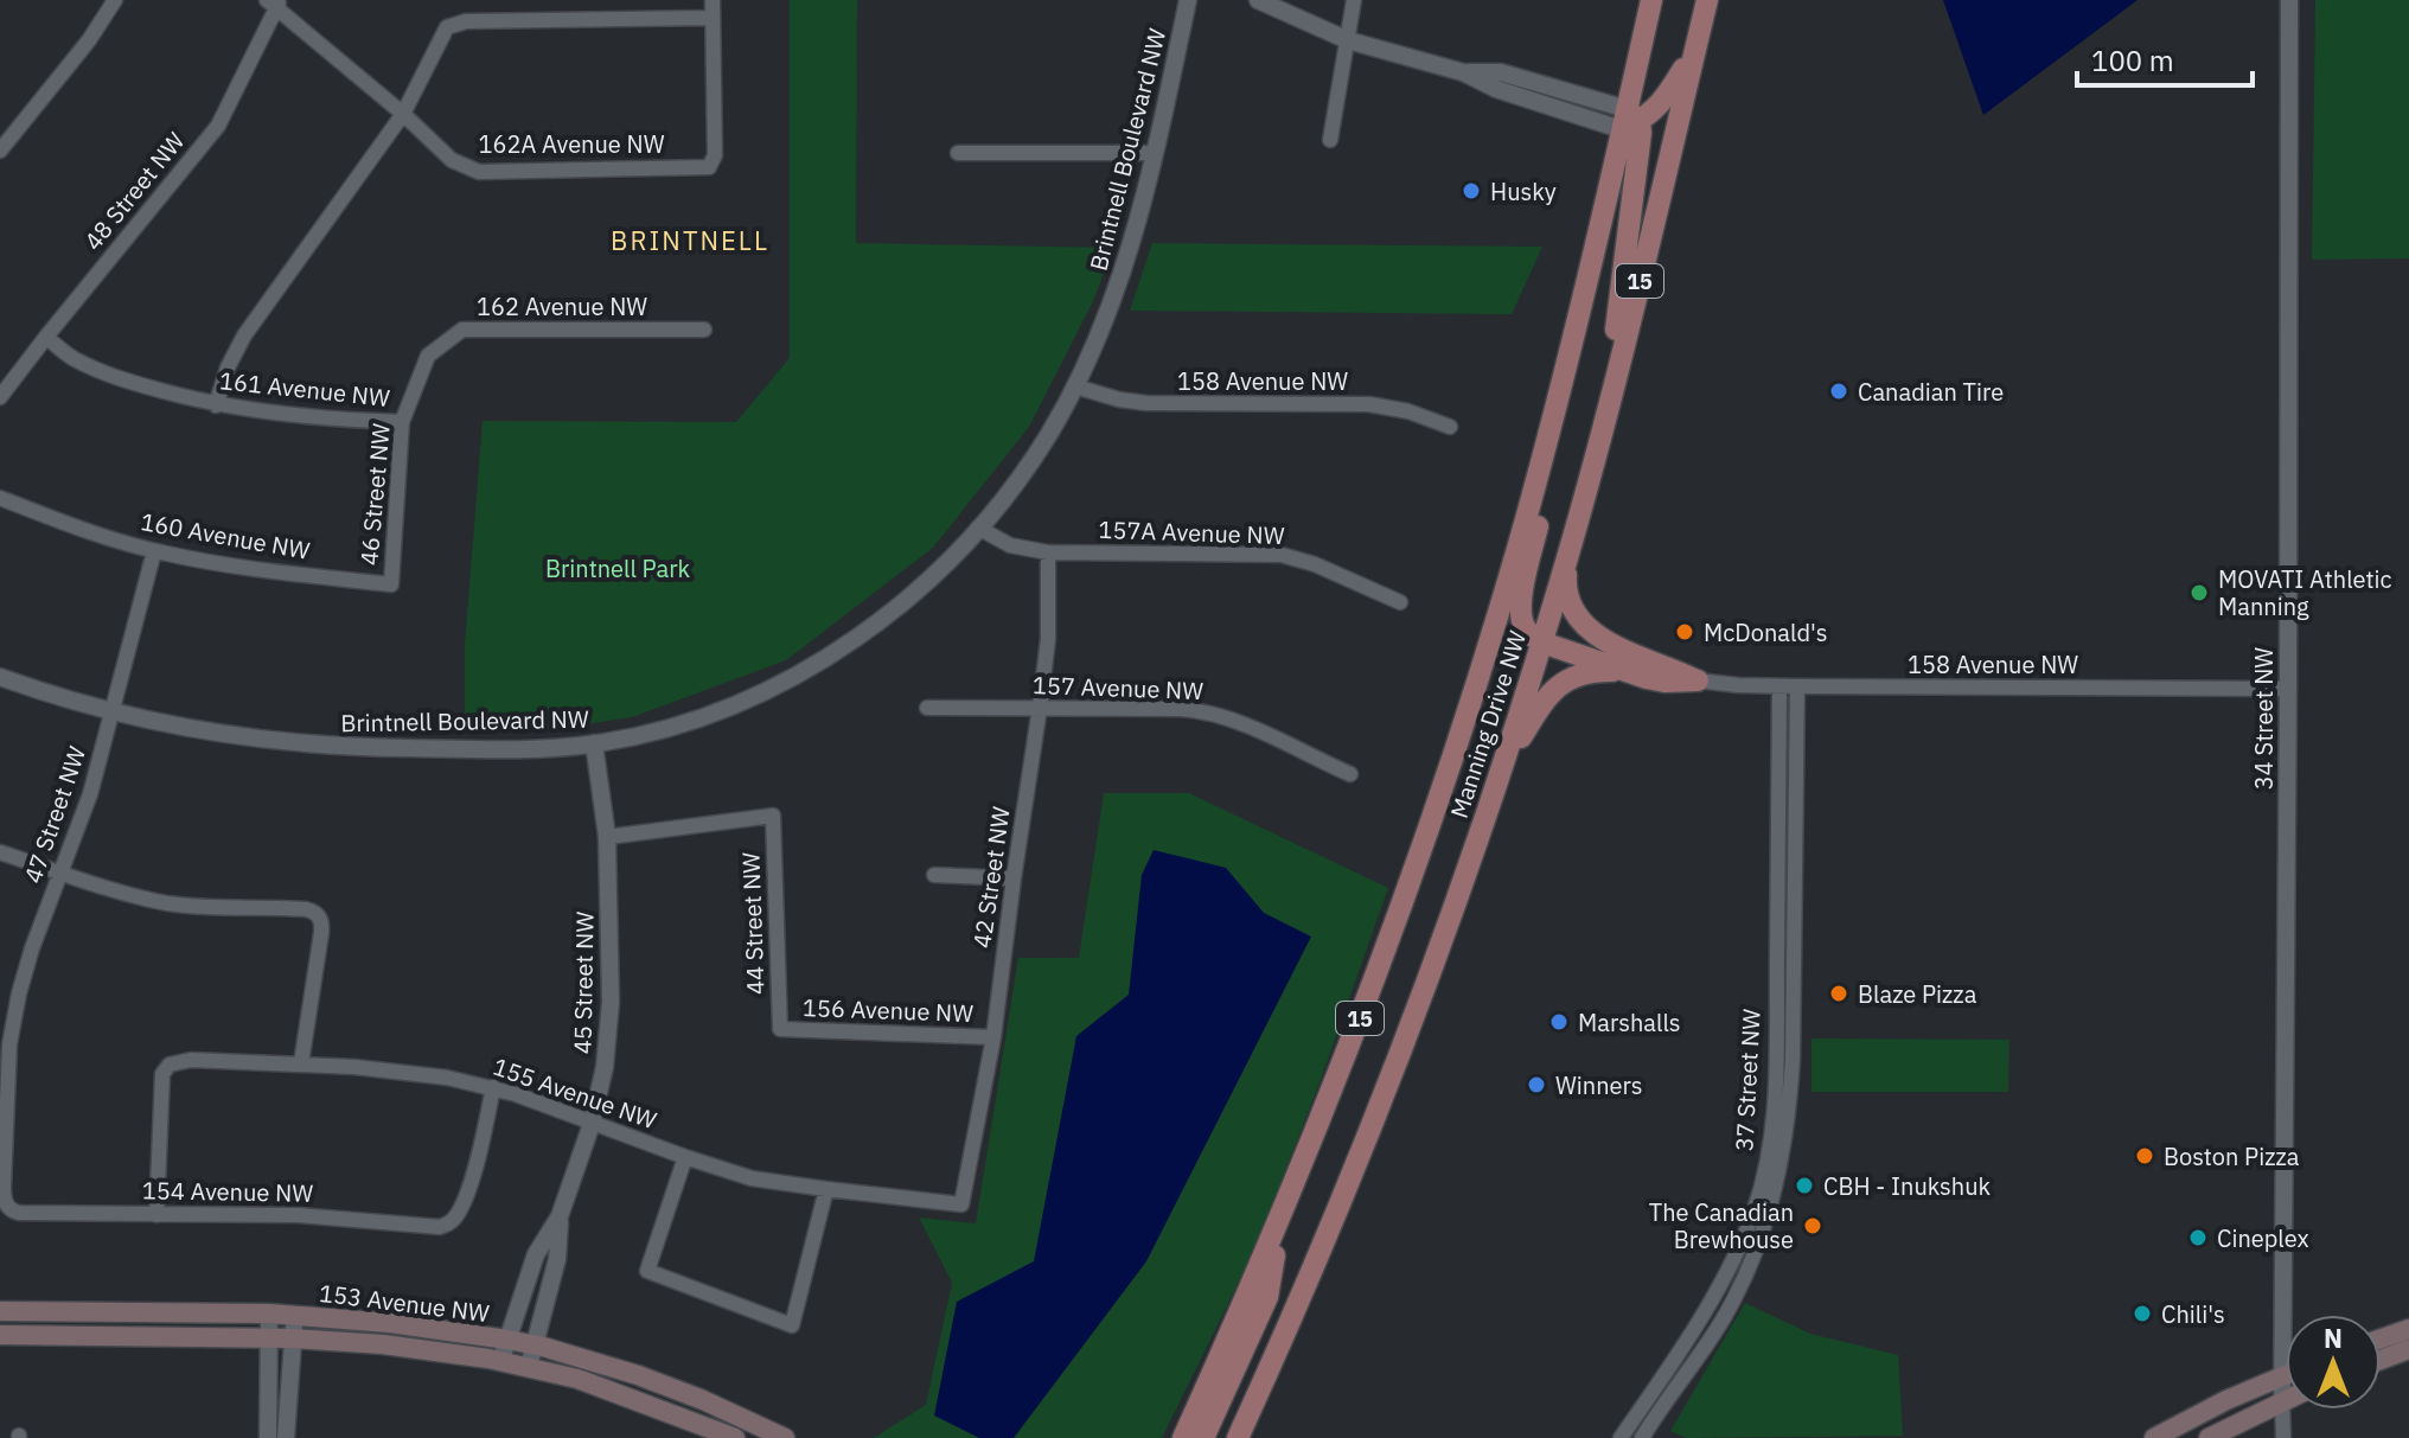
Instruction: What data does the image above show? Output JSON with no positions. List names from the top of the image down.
{
  "streets": {
    "main road": ["15", "Manning Drive NW", "153 Avenue NW"],
    "street": [
      "162A Avenue NW",
      "Brintnell Boulevard NW",
      "48 Street NW",
      "162 Avenue NW",
      "158 Avenue NW",
      "161 Avenue NW",
      "46 Street NW",
      "157A Avenue NW",
      "160 Avenue NW",
      "157 Avenue NW",
      "34 Street NW",
      "47 Street NW",
      "42 Street NW",
      "44 Street NW",
      "45 Street NW",
      "156 Avenue NW",
      "37 Street NW",
      "155 Avenue NW",
      "154 Avenue NW"
    ]
  },
  "crossings": [
    ["162A Avenue NW", "48 Street NW"],
    ["Brintnell Boulevard NW", "158 Avenue NW"],
    ["Brintnell Boulevard NW", "157A Avenue NW"],
    ["Brintnell Boulevard NW", "47 Street NW"],
    ["Brintnell Boulevard NW", "45 Street NW"],
    ["48 Street NW", "161 Avenue NW"],
    ["162 Avenue NW", "46 Street NW"],
    ["158 Avenue NW", "34 Street NW"],
    ["158 Avenue NW", "37 Street NW"],
    ["161 Avenue NW", "46 Street NW"],
    ["46 Street NW", "160 Avenue NW"],
    ["157A Avenue NW", "42 Street NW"],
    ["160 Avenue NW", "47 Street NW"],
    ["157 Avenue NW", "42 Street NW"],
    ["47 Street NW", "154 Avenue NW"],
    ["42 Street NW", "156 Avenue NW"],
    ["42 Street NW", "155 Avenue NW"],
    ["44 Street NW", "45 Street NW"],
    ["44 Street NW", "156 Avenue NW"],
    ["45 Street NW", "155 Avenue NW"],
    ["45 Street NW", "153 Avenue NW"],
    ["155 Avenue NW", "154 Avenue NW"]
  ],
  "districts": ["BRINTNELL"],
  "parks": ["Brintnell Park"],
  "places": [
    "Husky",
    "Canadian Tire",
    "MOVATI Athletic Manning",
    "McDonald's",
    "Blaze Pizza",
    "Marshalls",
    "Winners",
    "Boston Pizza",
    "CBH - Inukshuk",
    "The Canadian Brewhouse",
    "Cineplex",
    "Chili's"
  ],
  "scale_bar": "100 m",
  "north": "top"
}
